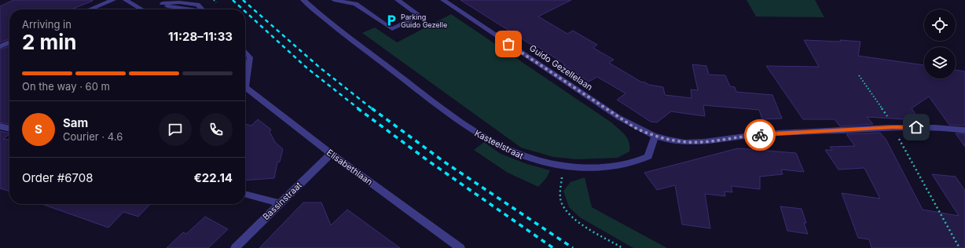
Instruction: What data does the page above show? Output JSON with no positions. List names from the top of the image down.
{
  "streets": {
    "street": [
      "Guido Gezellelaan",
      "Kasteelstraat",
      "Elisabethlaan",
      "Bassinstraat"
    ]
  },
  "crossings": [
    ["Guido Gezellelaan", "Kasteelstraat"],
    ["Elisabethlaan", "Bassinstraat"]
  ],
  "places": {
    "parking": ["Parking Guido Gezelle"]
  },
  "page": {
    "heading": ["2 min", "Arriving in", "11:28–11:33"],
    "panel": [
      "Sam",
      "Courier · 4.6",
      "Order #6708",
      "€22.14"
    ],
    "bar": "On the way · 60 m",
    "round": "S"
  }
}
